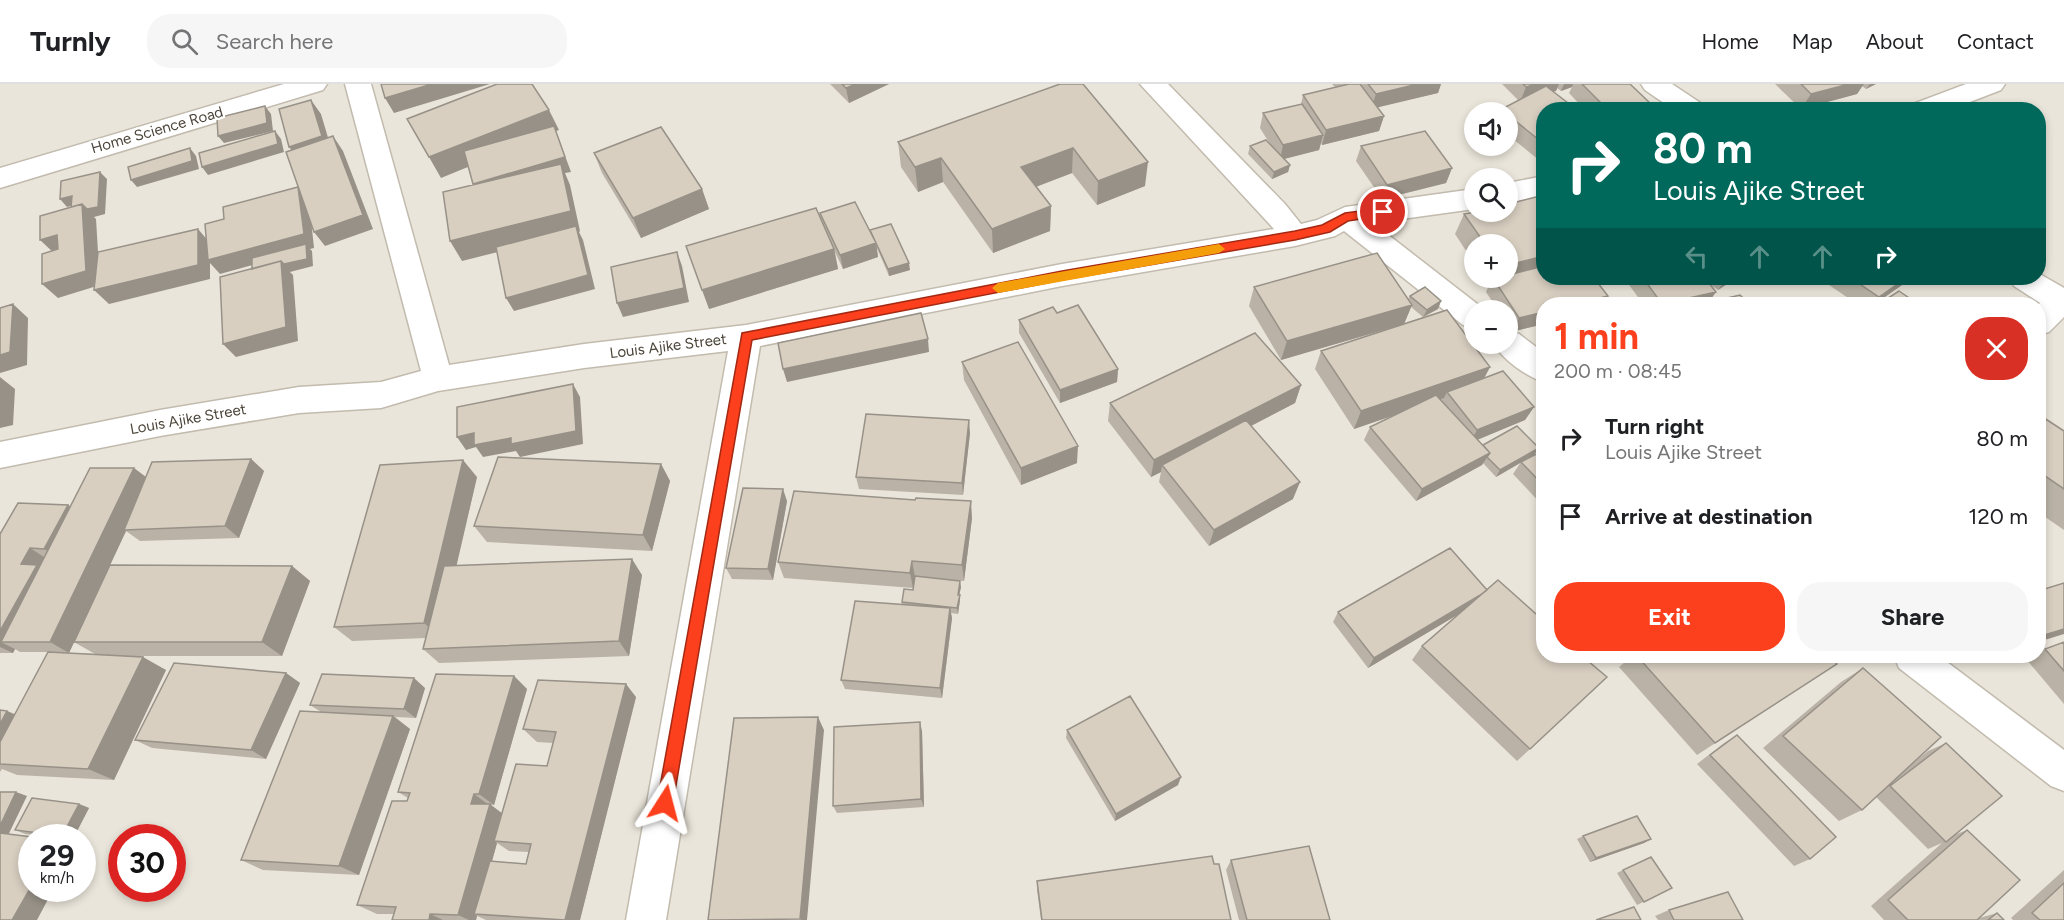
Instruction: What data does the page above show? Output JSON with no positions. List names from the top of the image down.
{
  "streets": {
    "street": ["Home Science Road", "Louis Ajike Street"]
  },
  "page": {
    "header": "Turnly",
    "search": "Search here",
    "nav": [
      "Home",
      "Map",
      "About",
      "Contact"
    ],
    "map_buttons": ["+", "−"],
    "turn": ["80 m", "Louis Ajike Street"],
    "heading": ["1 min", "200 m · 08:45"],
    "list": [
      {
        "name": "Turn right",
        "note": "Louis Ajike Street",
        "value": "80 m"
      },
      {
        "name": "Arrive at destination",
        "value": "120 m"
      }
    ],
    "buttons": ["Exit", "Share"],
    "speed": "29 km/h",
    "limit": "30"
  }
}
